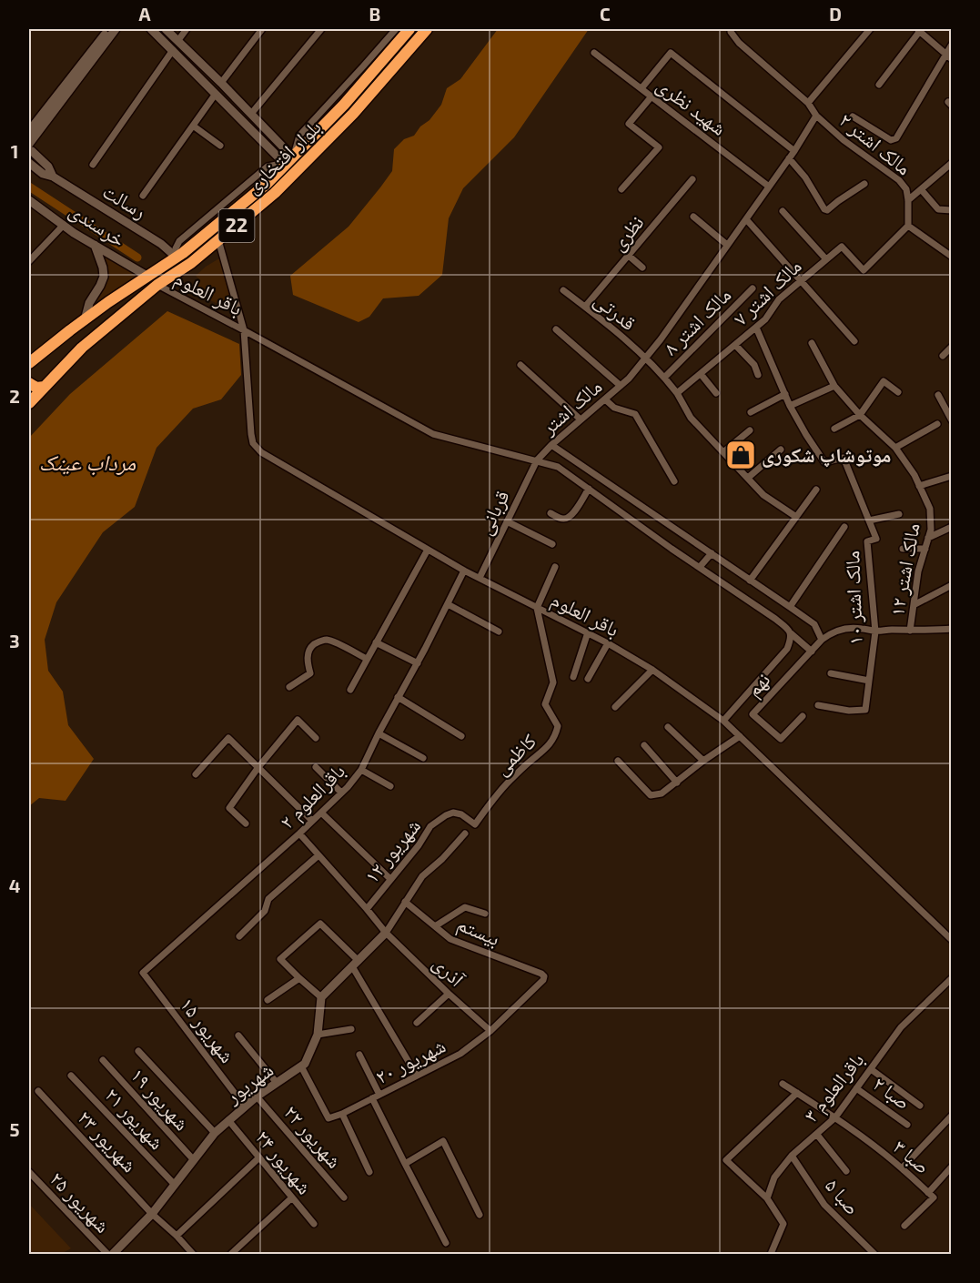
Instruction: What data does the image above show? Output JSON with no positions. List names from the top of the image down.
{
  "streets": {
    "highway": ["بلوار افتخاری", "22"],
    "street": [
      "شهید نظری",
      "مالک اشتر ۲",
      "رسالت",
      "خرسندی",
      "نظری",
      "مالک اشتر ۷",
      "باقر العلوم",
      "قدرتی",
      "مالک اشتر ۸",
      "مالک اشتر",
      "قربانی",
      "مالک اشتر ۱۲",
      "مالک اشتر ۱۰",
      "نهم",
      "کاظمی",
      "باقرالعلوم ۲",
      "شهریور ۱۲",
      "بیستم",
      "آذری",
      "شهریور ۱۵",
      "شهریور ۲۰",
      "شهریور",
      "باقرالعلوم ۳",
      "صبا ۲",
      "شهریور ۱۹",
      "شهریور ۲۱",
      "شهریور ۲۲",
      "شهریور ۲۳",
      "صبا ۳",
      "شهریور ۲۴",
      "صبا ۵",
      "شهریور ۲۵"
    ]
  },
  "crossings": [
    ["شهید نظری", "مالک اشتر"],
    ["مالک اشتر ۲", "مالک اشتر"],
    ["بلوار افتخاری", "رسالت"],
    ["بلوار افتخاری", "خرسندی"],
    ["بلوار افتخاری", "باقر العلوم"],
    ["نظری", "قدرتی"],
    ["مالک اشتر ۷", "مالک اشتر ۱۰"],
    ["باقر العلوم", "مالک اشتر"],
    ["باقر العلوم", "قربانی"],
    ["باقر العلوم", "کاظمی"],
    ["باقر العلوم", "باقرالعلوم ۲"],
    ["قدرتی", "مالک اشتر"],
    ["مالک اشتر", "قربانی"],
    ["کاظمی", "شهریور ۱۲"],
    ["باقرالعلوم ۲", "آذری"],
    ["باقرالعلوم ۲", "شهریور ۱۵"],
    ["شهریور ۱۲", "آذری"],
    ["بیستم", "شهریور ۲۰"],
    ["آذری", "شهریور ۲۰"],
    ["شهریور ۱۵", "شهریور"],
    ["شهریور", "شهریور ۱۹"],
    ["شهریور", "شهریور ۲۱"],
    ["شهریور", "شهریور ۲۲"],
    ["شهریور", "شهریور ۲۳"],
    ["شهریور", "شهریور ۲۴"],
    ["باقرالعلوم ۳", "صبا ۲"],
    ["باقرالعلوم ۳", "صبا ۳"],
    ["باقرالعلوم ۳", "صبا ۵"]
  ],
  "water": ["مرداب عینک"],
  "places": {
    "shop": ["موتوشاپ شکوری"]
  },
  "grid": {
    "columns": [
      "A",
      "B",
      "C",
      "D"
    ],
    "rows": [
      "1",
      "2",
      "3",
      "4",
      "5"
    ]
  }
}
